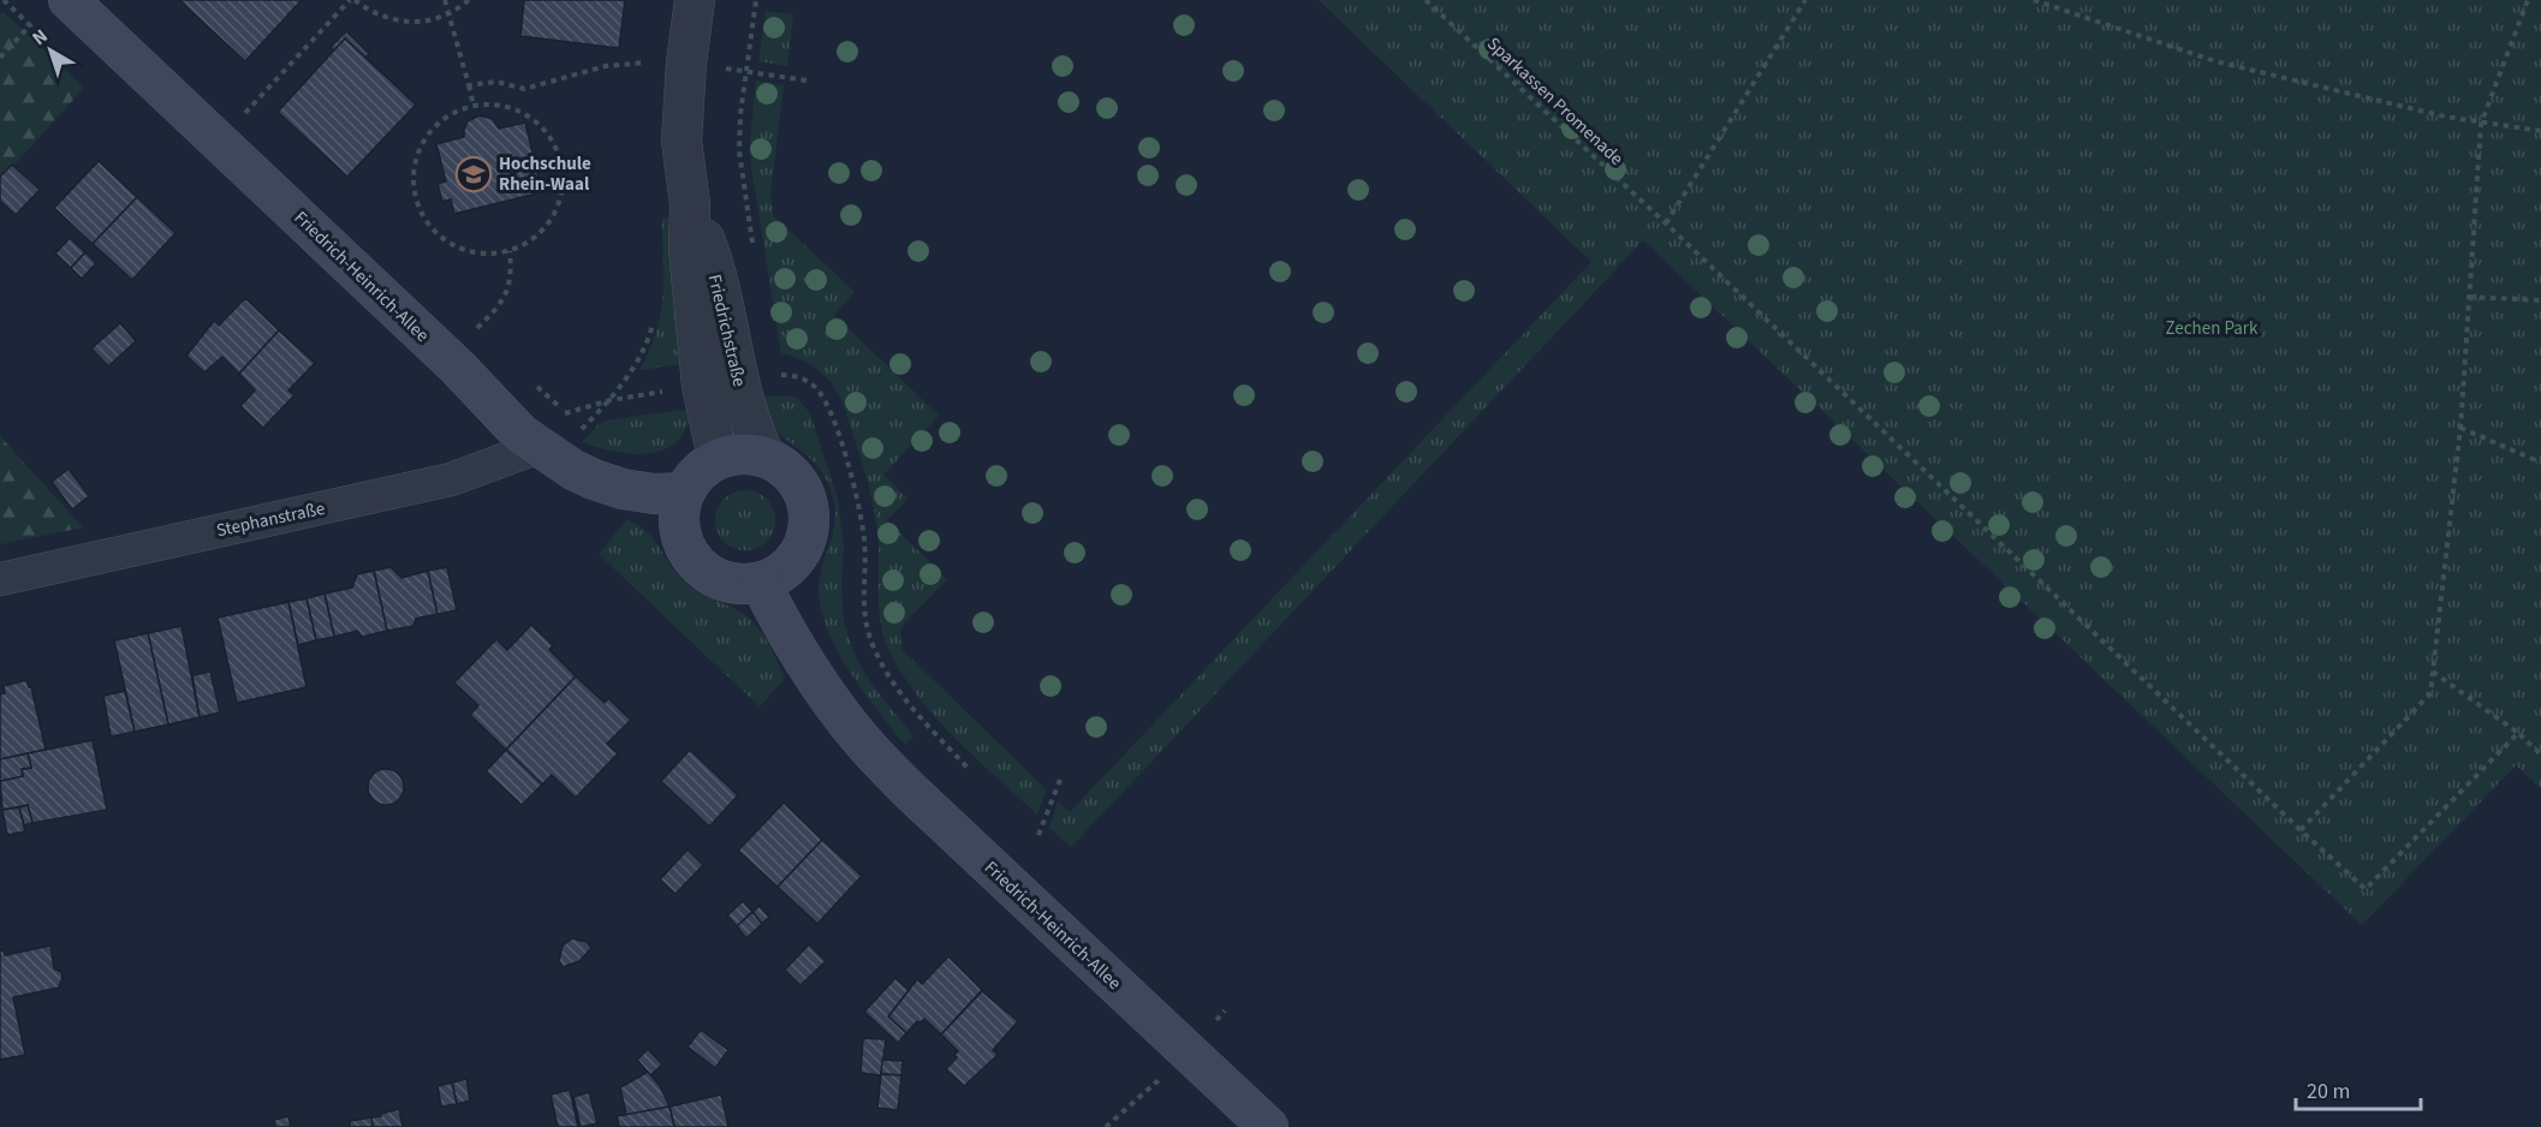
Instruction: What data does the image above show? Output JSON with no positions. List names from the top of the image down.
{
  "streets": {
    "main road": ["Friedrich-Heinrich-Allee"],
    "street": ["Friedrichstraße", "Stephanstraße"],
    "path": ["Sparkassen Promenade"]
  },
  "crossings": [
    ["Friedrich-Heinrich-Allee", "Friedrichstraße"],
    ["Friedrich-Heinrich-Allee", "Stephanstraße"]
  ],
  "parks": ["Zechen Park"],
  "places": {
    "school or university": ["Hochschule Rhein-Waal"]
  },
  "scale_bar": "20 m",
  "north": "top left"
}
